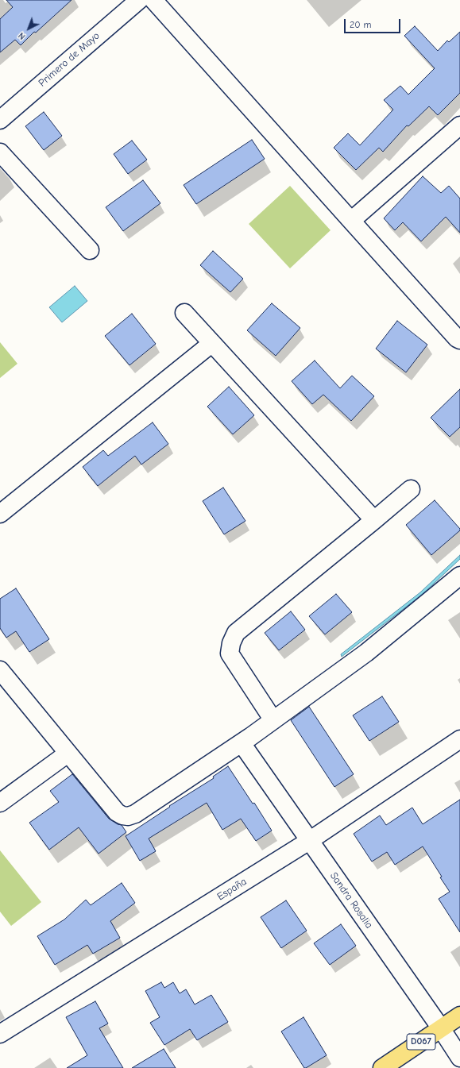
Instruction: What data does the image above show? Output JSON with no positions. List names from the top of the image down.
{
  "streets": {
    "main road": ["D067"],
    "street": ["Primero de Mayo", "España", "Sandra Rosalia"]
  },
  "crossings": [
    ["España", "Sandra Rosalia"],
    ["Sandra Rosalia", "D067"]
  ],
  "scale_bar": "20 m",
  "north": "bottom left"
}
